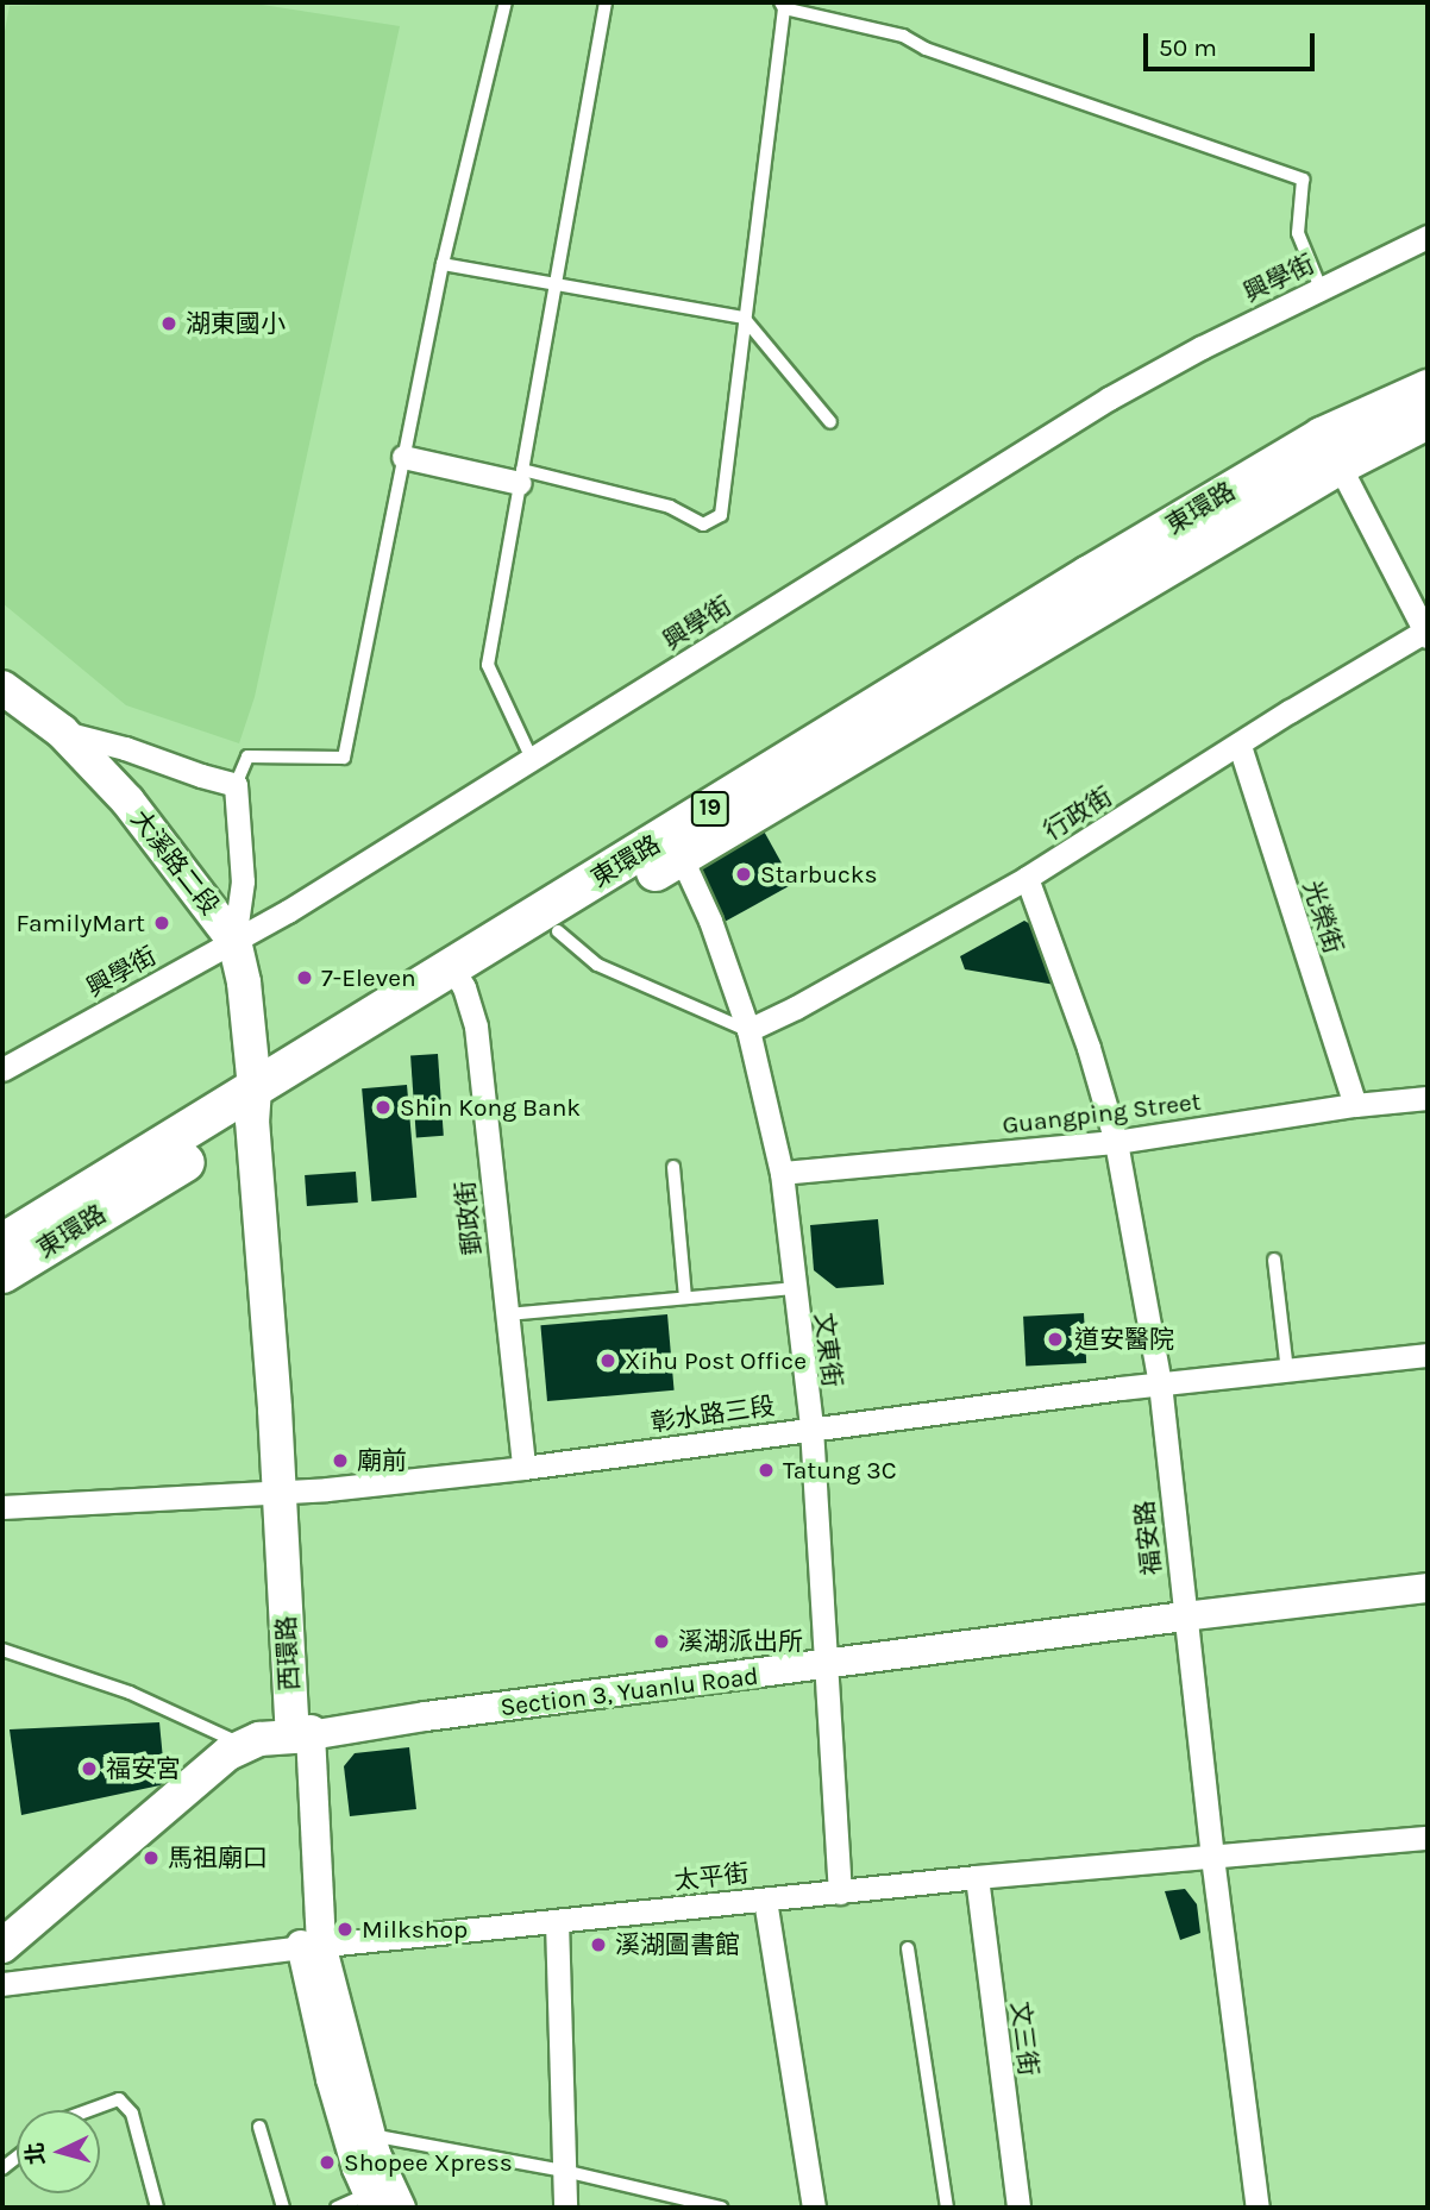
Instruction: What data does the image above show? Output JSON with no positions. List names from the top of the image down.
{
  "streets": {
    "main road": [
      "東環路",
      "19",
      "大溪路二段",
      "西環路",
      "Section 3, Yuanlu Road"
    ],
    "street": [
      "興學街",
      "行政街",
      "光榮街",
      "Guangping Street",
      "郵政街",
      "文東街",
      "彰水路三段",
      "福安路",
      "太平街",
      "文三街"
    ]
  },
  "crossings": [
    ["興學街", "大溪路二段"],
    ["東環路", "大溪路二段"],
    ["東環路", "郵政街"],
    ["東環路", "文東街"],
    ["東環路", "西環路"],
    ["行政街", "光榮街"],
    ["行政街", "文東街"],
    ["行政街", "福安路"],
    ["大溪路二段", "西環路"],
    ["光榮街", "Guangping Street"],
    ["Guangping Street", "文東街"],
    ["Guangping Street", "福安路"],
    ["郵政街", "彰水路三段"],
    ["文東街", "彰水路三段"],
    ["文東街", "Section 3, Yuanlu Road"],
    ["文東街", "太平街"],
    ["彰水路三段", "福安路"],
    ["彰水路三段", "西環路"],
    ["福安路", "Section 3, Yuanlu Road"],
    ["福安路", "太平街"],
    ["西環路", "Section 3, Yuanlu Road"],
    ["西環路", "太平街"],
    ["太平街", "文三街"]
  ],
  "places": [
    "湖東國小",
    "Starbucks",
    "FamilyMart",
    "7-Eleven",
    "Shin Kong Bank",
    "道安醫院",
    "Xihu Post Office",
    "廟前",
    "Tatung 3C",
    "溪湖派出所",
    "福安宮",
    "馬祖廟口",
    "Milkshop",
    "溪湖圖書館",
    "Shopee Xpress"
  ],
  "scale_bar": "50 m",
  "north": "left"
}
